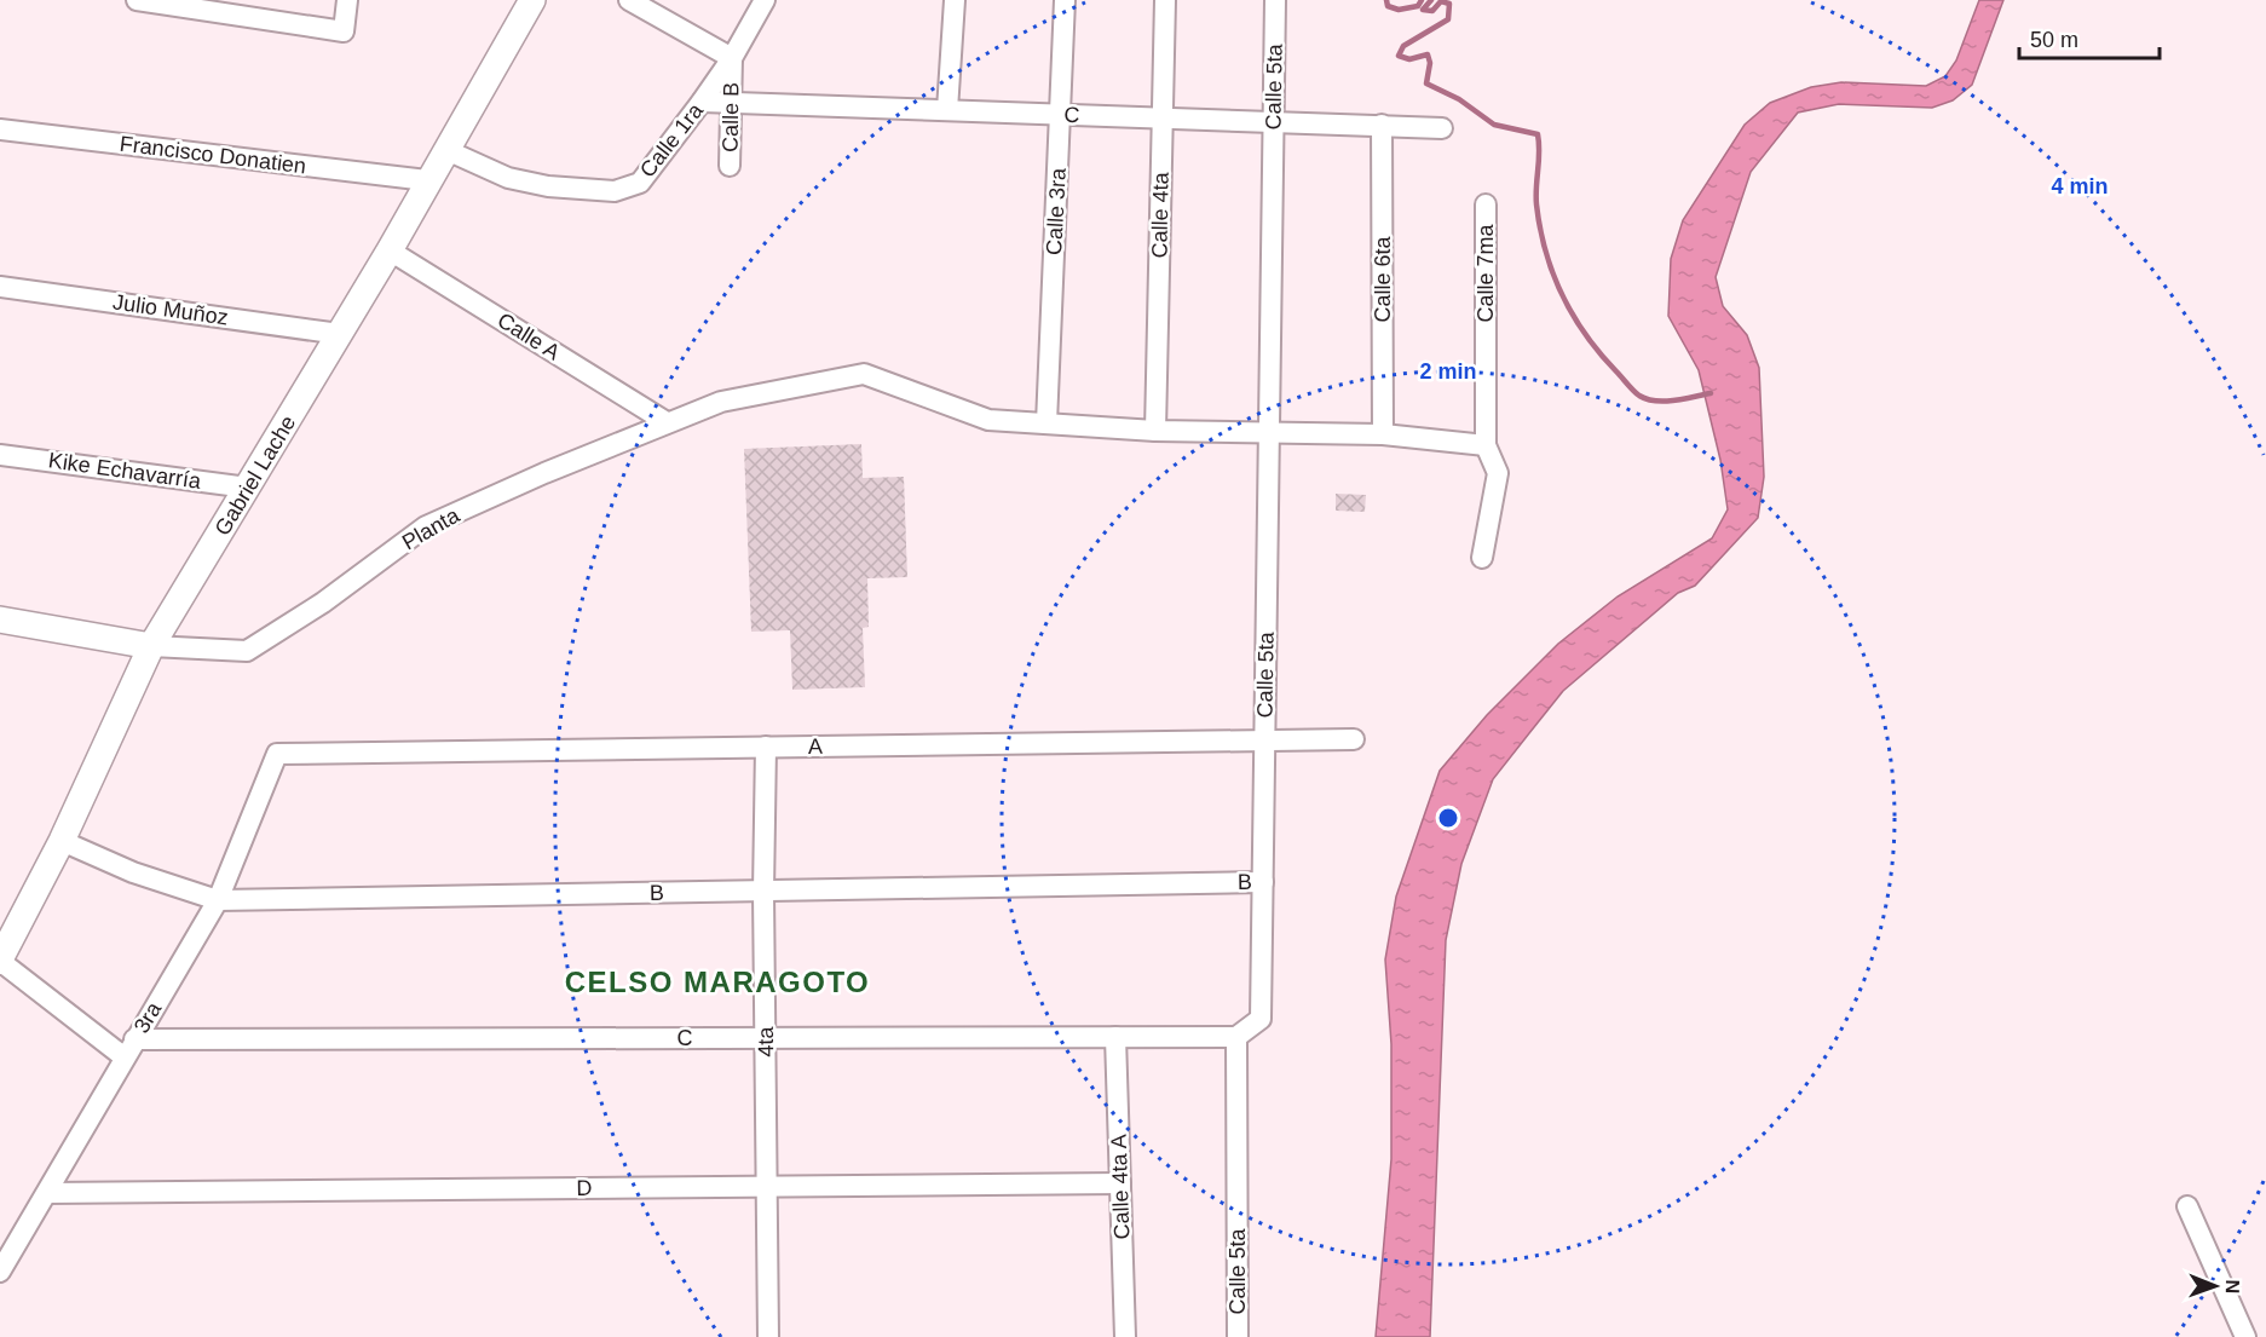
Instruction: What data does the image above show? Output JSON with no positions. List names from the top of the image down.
{
  "streets": {
    "street": [
      "Calle 5ta",
      "C",
      "Calle B",
      "Calle 1ra",
      "Francisco Donatien",
      "Calle 3ra",
      "Calle 4ta",
      "Calle 7ma",
      "Calle 6ta",
      "Julio Muñoz",
      "Calle A",
      "Kike Echavarría",
      "Gabriel Lache",
      "Planta",
      "A",
      "B",
      "3ra",
      "4ta",
      "Calle 4ta A",
      "D"
    ]
  },
  "crossings": [
    ["Calle 5ta", "C"],
    ["Calle 5ta", "A"],
    ["Calle 5ta", "B"],
    ["C", "Calle B"],
    ["C", "Calle 1ra"],
    ["C", "Calle 3ra"],
    ["C", "Calle 4ta"],
    ["C", "Calle 6ta"],
    ["C", "3ra"],
    ["C", "4ta"],
    ["C", "Calle 4ta A"],
    ["Calle B", "Calle 1ra"],
    ["Calle 1ra", "Gabriel Lache"],
    ["Francisco Donatien", "Gabriel Lache"],
    ["Calle 3ra", "Planta"],
    ["Julio Muñoz", "Gabriel Lache"],
    ["Calle A", "Gabriel Lache"],
    ["Calle A", "Planta"],
    ["Kike Echavarría", "Gabriel Lache"],
    ["Gabriel Lache", "Planta"],
    ["Gabriel Lache", "B"],
    ["A", "3ra"],
    ["A", "4ta"],
    ["B", "3ra"],
    ["B", "4ta"],
    ["3ra", "D"],
    ["4ta", "D"],
    ["Calle 4ta A", "D"]
  ],
  "districts": ["CELSO MARAGOTO"],
  "scale_bar": "50 m",
  "north": "right",
  "rings": ["4 min", "2 min"]
}
